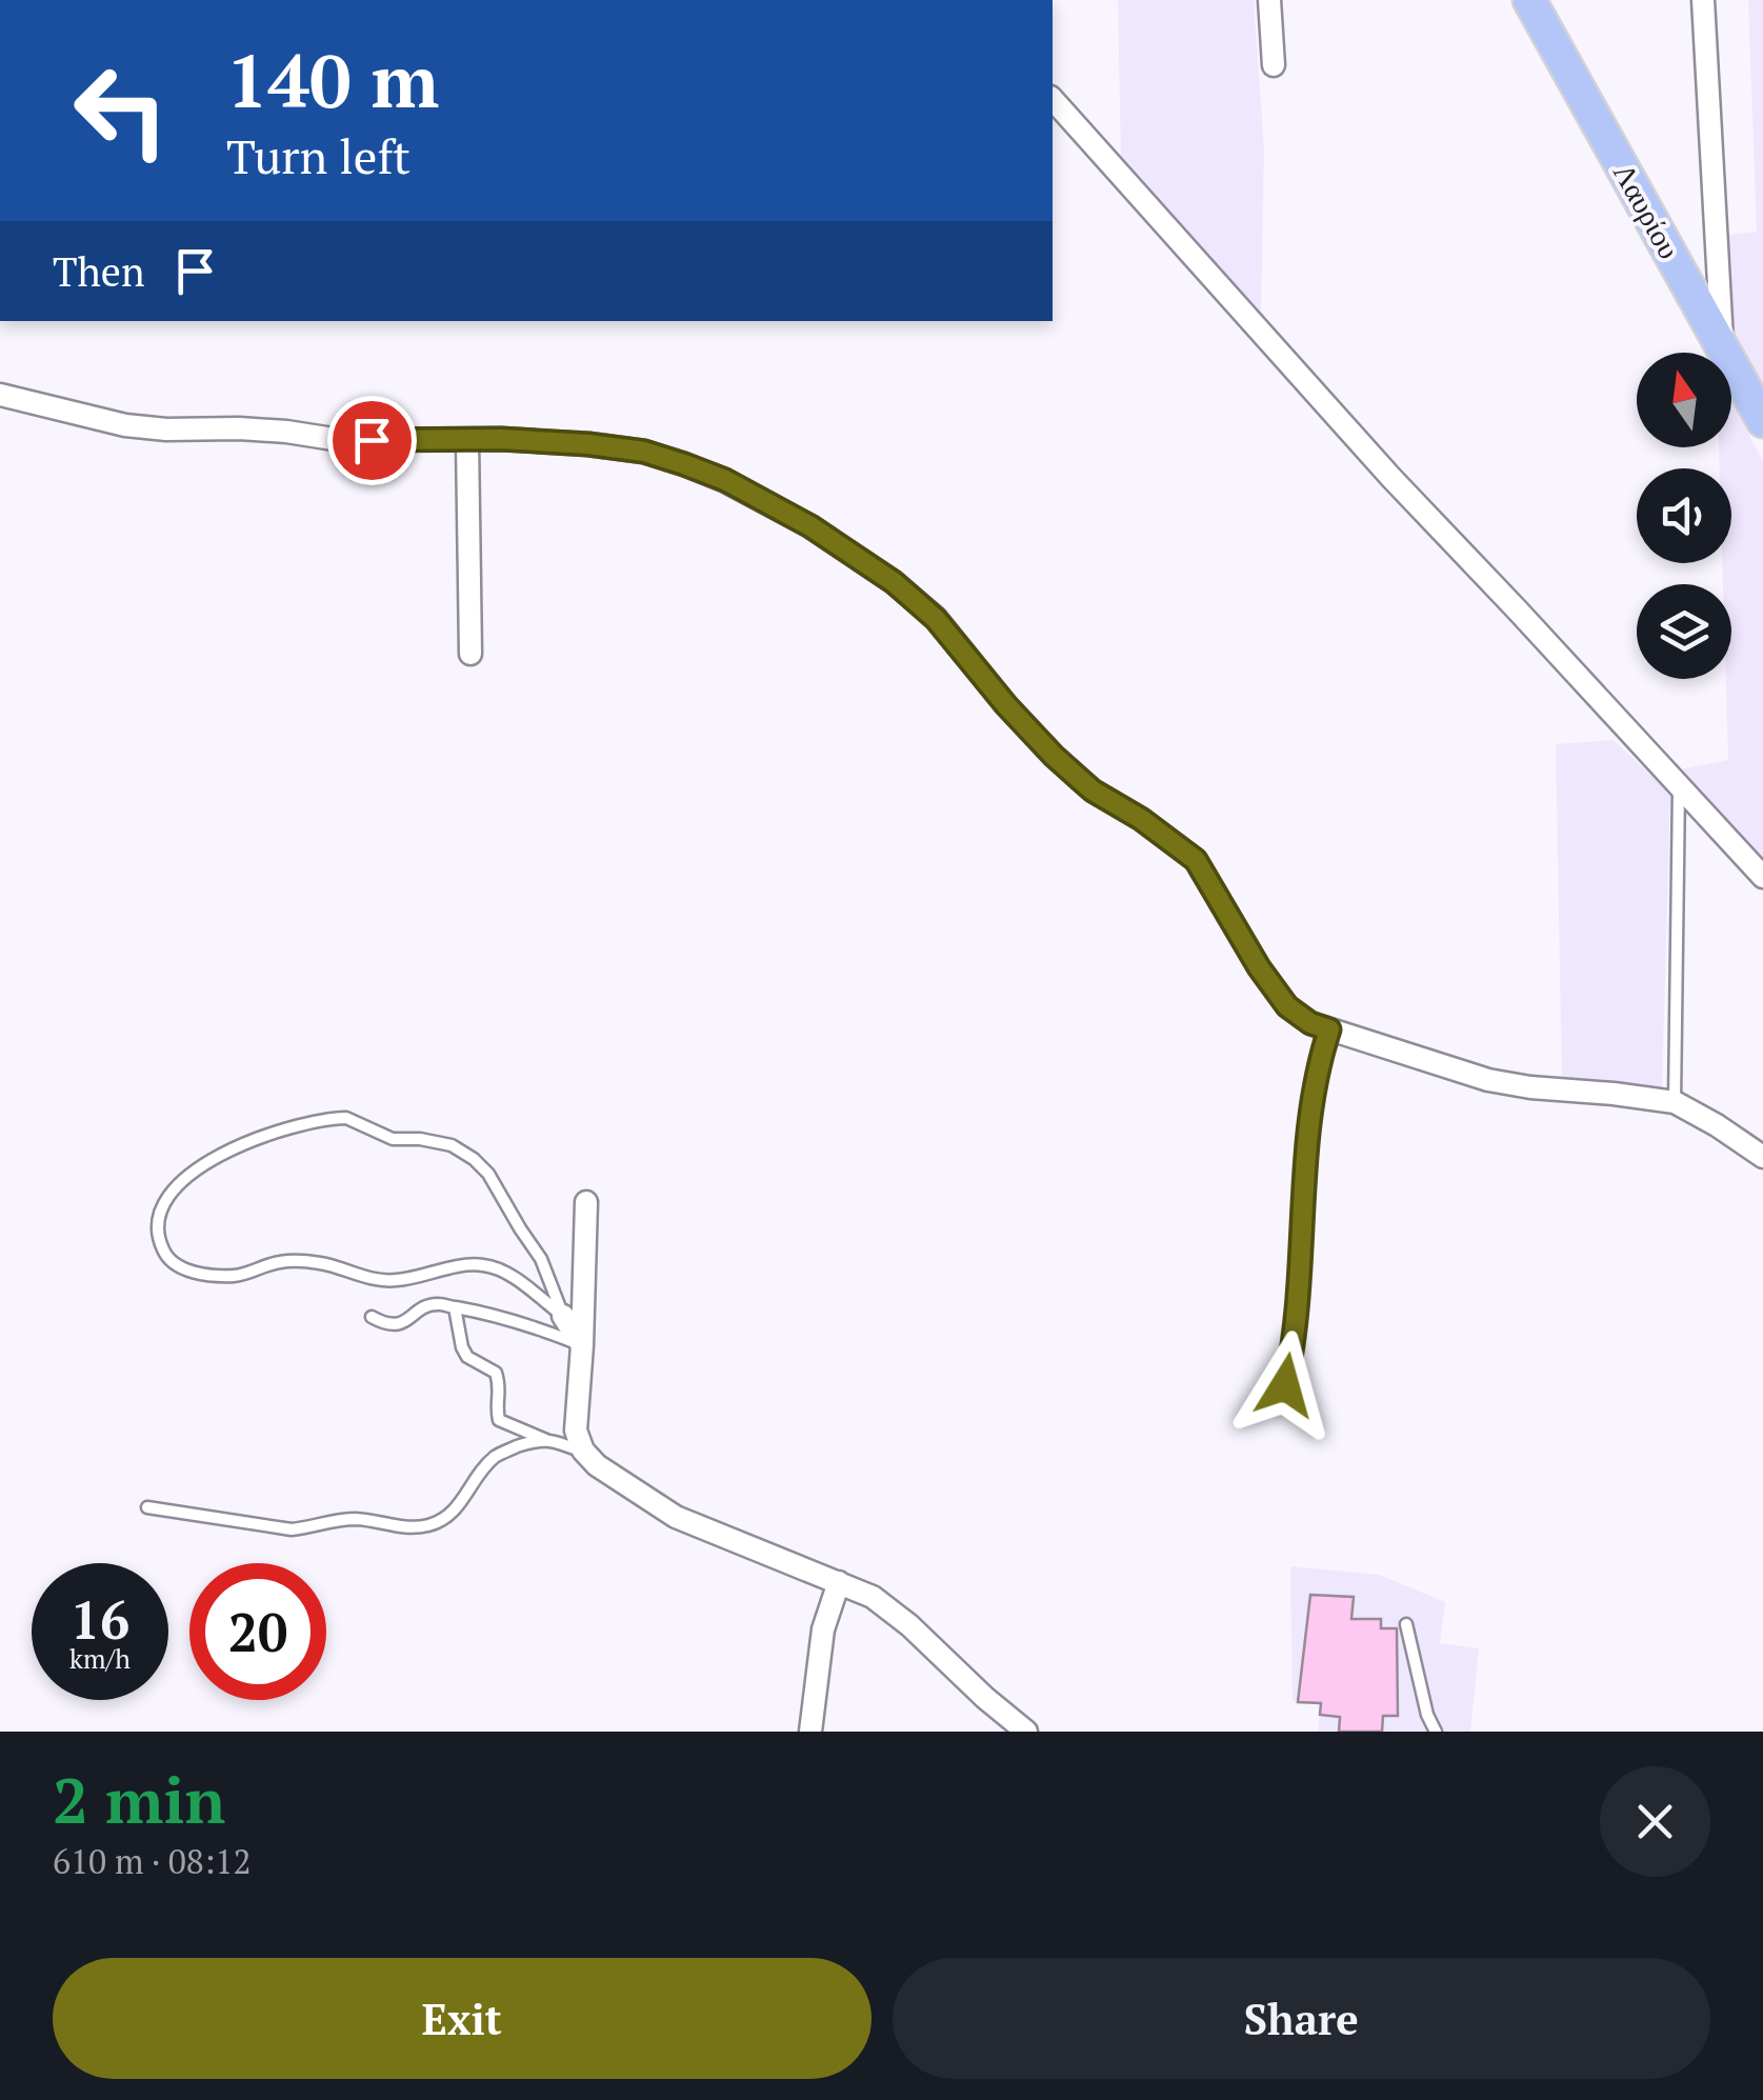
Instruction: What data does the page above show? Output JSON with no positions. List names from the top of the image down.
{
  "streets": {
    "main road": ["Λαυρίου"]
  },
  "north": "top",
  "page": {
    "turn": ["140 m", "Turn left"],
    "then": "Then",
    "speed": "16 km/h",
    "limit": "20",
    "heading": ["2 min", "610 m · 08:12"],
    "buttons": ["Exit", "Share"]
  }
}
